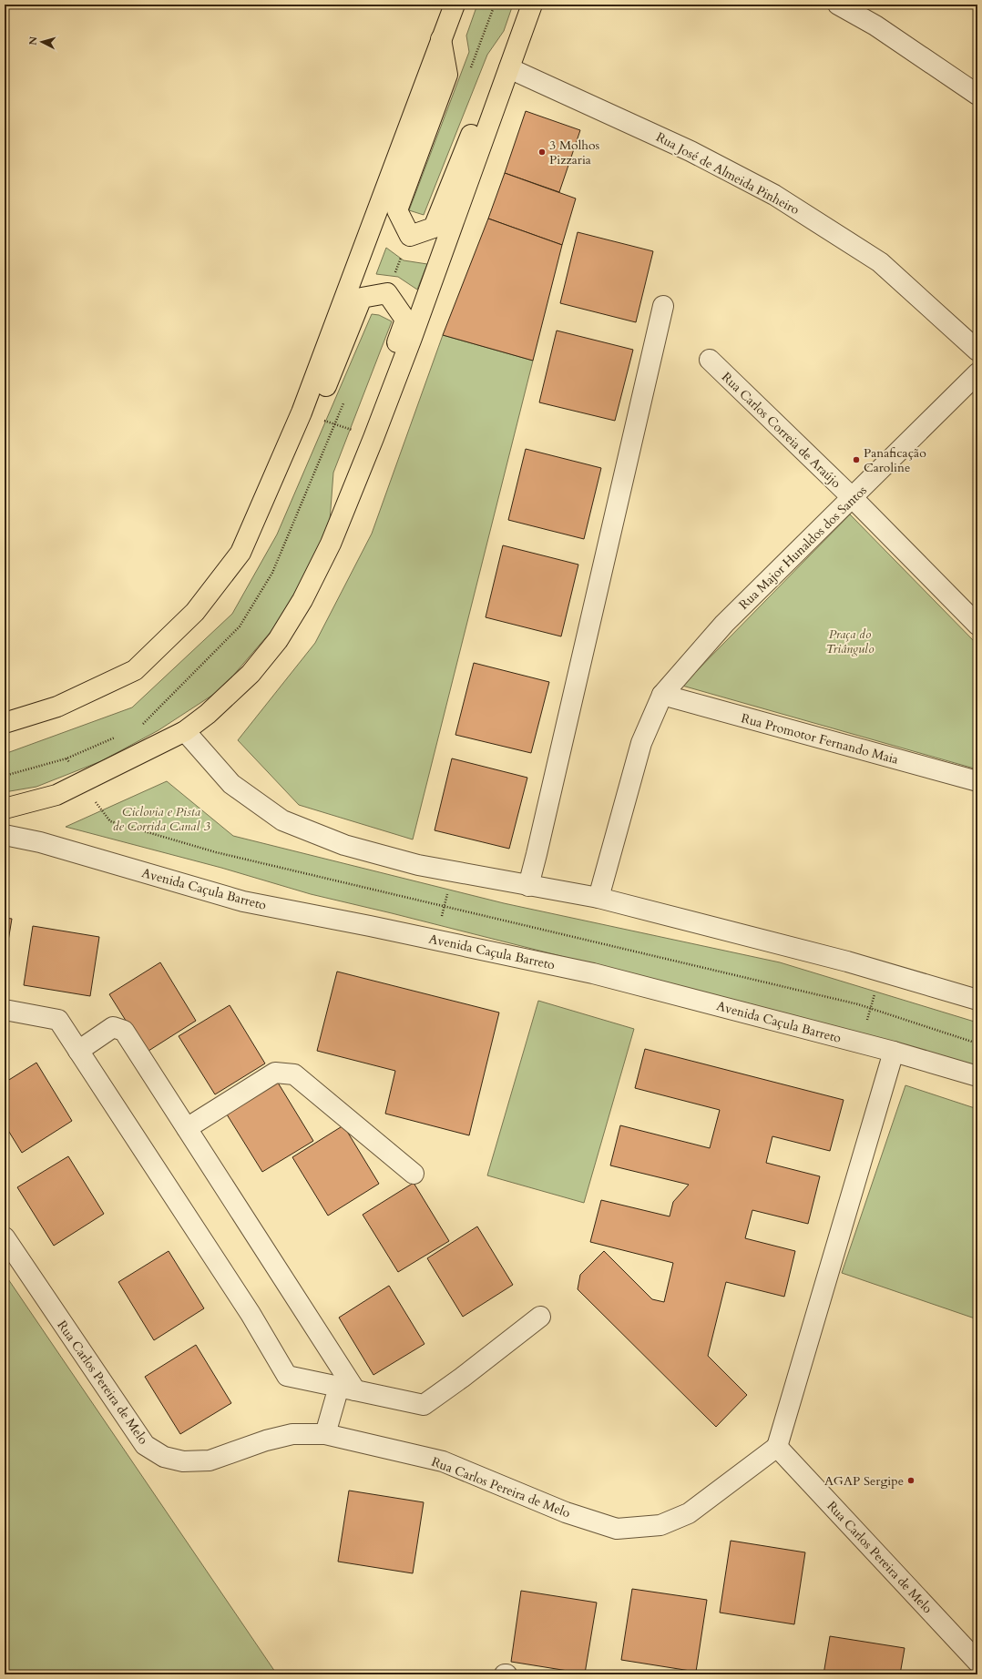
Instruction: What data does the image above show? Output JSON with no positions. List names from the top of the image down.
{
  "streets": {
    "street": [
      "Rua José de Almeida Pinheiro",
      "Rua Carlos Correia de Araújo",
      "Rua Major Hunaldos dos Santos",
      "Rua Promotor Fernando Maia",
      "Avenida Caçula Barreto",
      "Rua Carlos Pereira de Melo"
    ]
  },
  "crossings": [
    ["Rua Carlos Correia de Araújo", "Rua Major Hunaldos dos Santos"],
    ["Rua Major Hunaldos dos Santos", "Rua Promotor Fernando Maia"]
  ],
  "parks": ["Praça do Triângulo", "Ciclovia e Pista de Corrida Canal 3"],
  "places": ["3 Molhos Pizzaria", "Panaficação Caroline", "AGAP Sergipe"],
  "north": "left"
}
